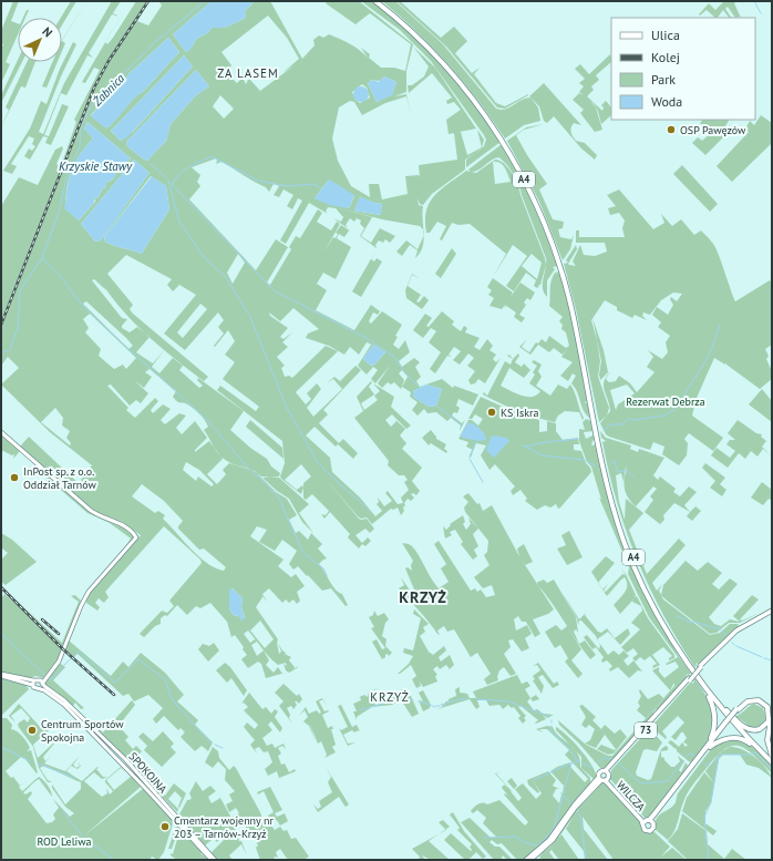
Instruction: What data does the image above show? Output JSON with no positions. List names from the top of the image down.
{
  "streets": {
    "highway": ["A4"],
    "main road": ["73", "SPOKOJNA", "WILCZA"]
  },
  "crossings": [
    ["73", "WILCZA"]
  ],
  "districts": ["ZA LASEM", "KRZYŻ", "KRZYŻ"],
  "water": ["Żabnica", "Krzyskie Stawy"],
  "parks": ["Rezerwat Debrza", "ROD Leliwa"],
  "places": [
    "OSP Pawęzów",
    "KS Iskra",
    "InPost sp. z o.o. Oddział Tarnów",
    "Centrum Sportów Spokojna",
    "Cmentarz wojenny nr 203 – Tarnów-Krzyż"
  ],
  "legend": [
    "Ulica",
    "Kolej",
    "Park",
    "Woda"
  ],
  "north": "top right"
}
